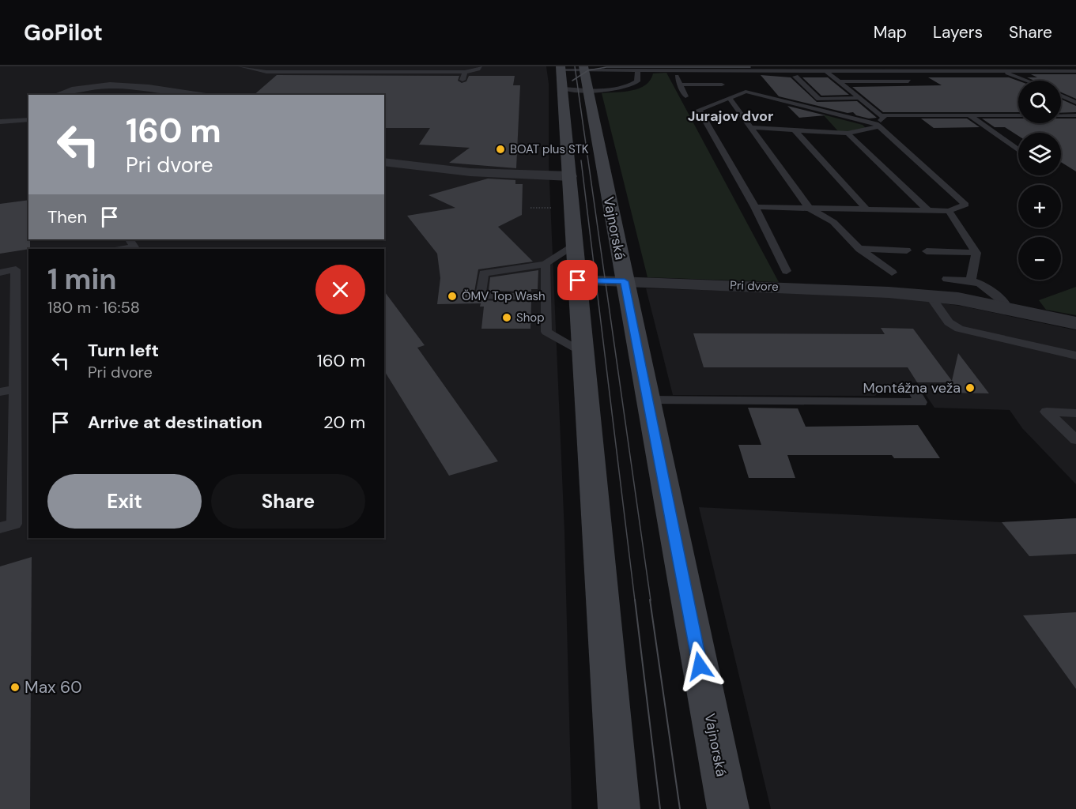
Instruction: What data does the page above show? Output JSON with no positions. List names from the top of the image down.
{
  "streets": {
    "main road": ["Vajnorská"],
    "street": ["Pri dvore"]
  },
  "crossings": [
    ["Vajnorská", "Pri dvore"]
  ],
  "districts": ["Jurajov dvor"],
  "places": [
    "BOAT plus STK",
    "ÖMV Top Wash",
    "Shop",
    "Montážna veža",
    "Max 60"
  ],
  "page": {
    "header": "GoPilot",
    "nav": ["Map", "Layers", "Share"],
    "map_buttons": ["+", "−"],
    "turn": ["160 m", "Pri dvore"],
    "then": "Then",
    "heading": ["1 min", "180 m · 16:58"],
    "list": [
      {
        "name": "Turn left",
        "note": "Pri dvore",
        "value": "160 m"
      },
      {
        "name": "Arrive at destination",
        "value": "20 m"
      }
    ],
    "buttons": ["Exit", "Share"]
  }
}
